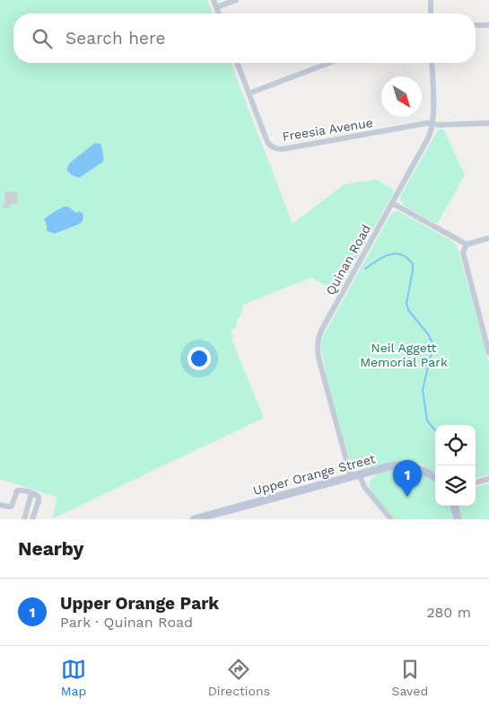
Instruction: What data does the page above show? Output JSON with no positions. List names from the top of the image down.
{
  "streets": {
    "street": ["Freesia Avenue", "Quinan Road", "Upper Orange Street"]
  },
  "crossings": [
    ["Freesia Avenue", "Quinan Road"],
    ["Quinan Road", "Upper Orange Street"]
  ],
  "parks": ["Neil Aggett Memorial Park"],
  "north": "bottom right",
  "page": {
    "search": "Search here",
    "pins": "1",
    "heading": "Nearby",
    "list": [
      {
        "mark": "1",
        "name": "Upper Orange Park",
        "note": "Park · Quinan Road",
        "value": "280 m"
      }
    ],
    "nav": ["Map", "Directions", "Saved"]
  }
}
